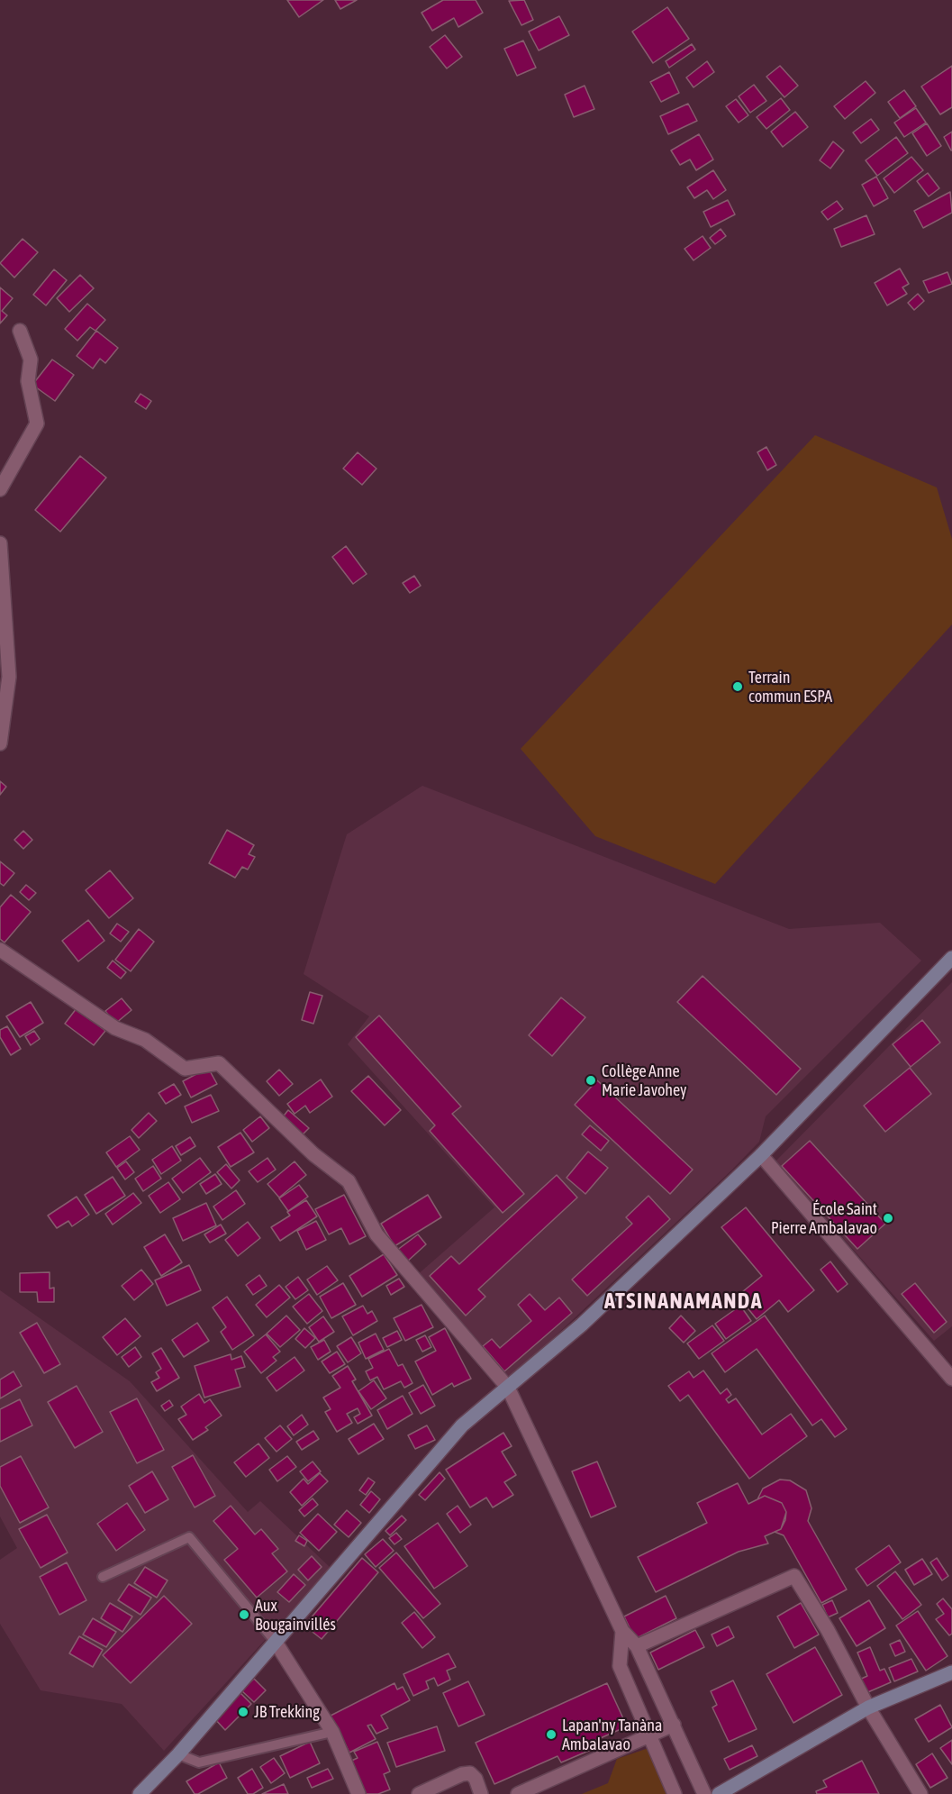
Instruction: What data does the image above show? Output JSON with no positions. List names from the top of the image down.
{
  "districts": ["ATSINANAMANDA"],
  "places": [
    "Terrain commun ESPA",
    "Collège Anne Marie Javohey",
    "École Saint Pierre Ambalavao",
    "Aux Bougainvillés",
    "JB Trekking",
    "Lapan'ny Tanàna Ambalavao"
  ]
}
